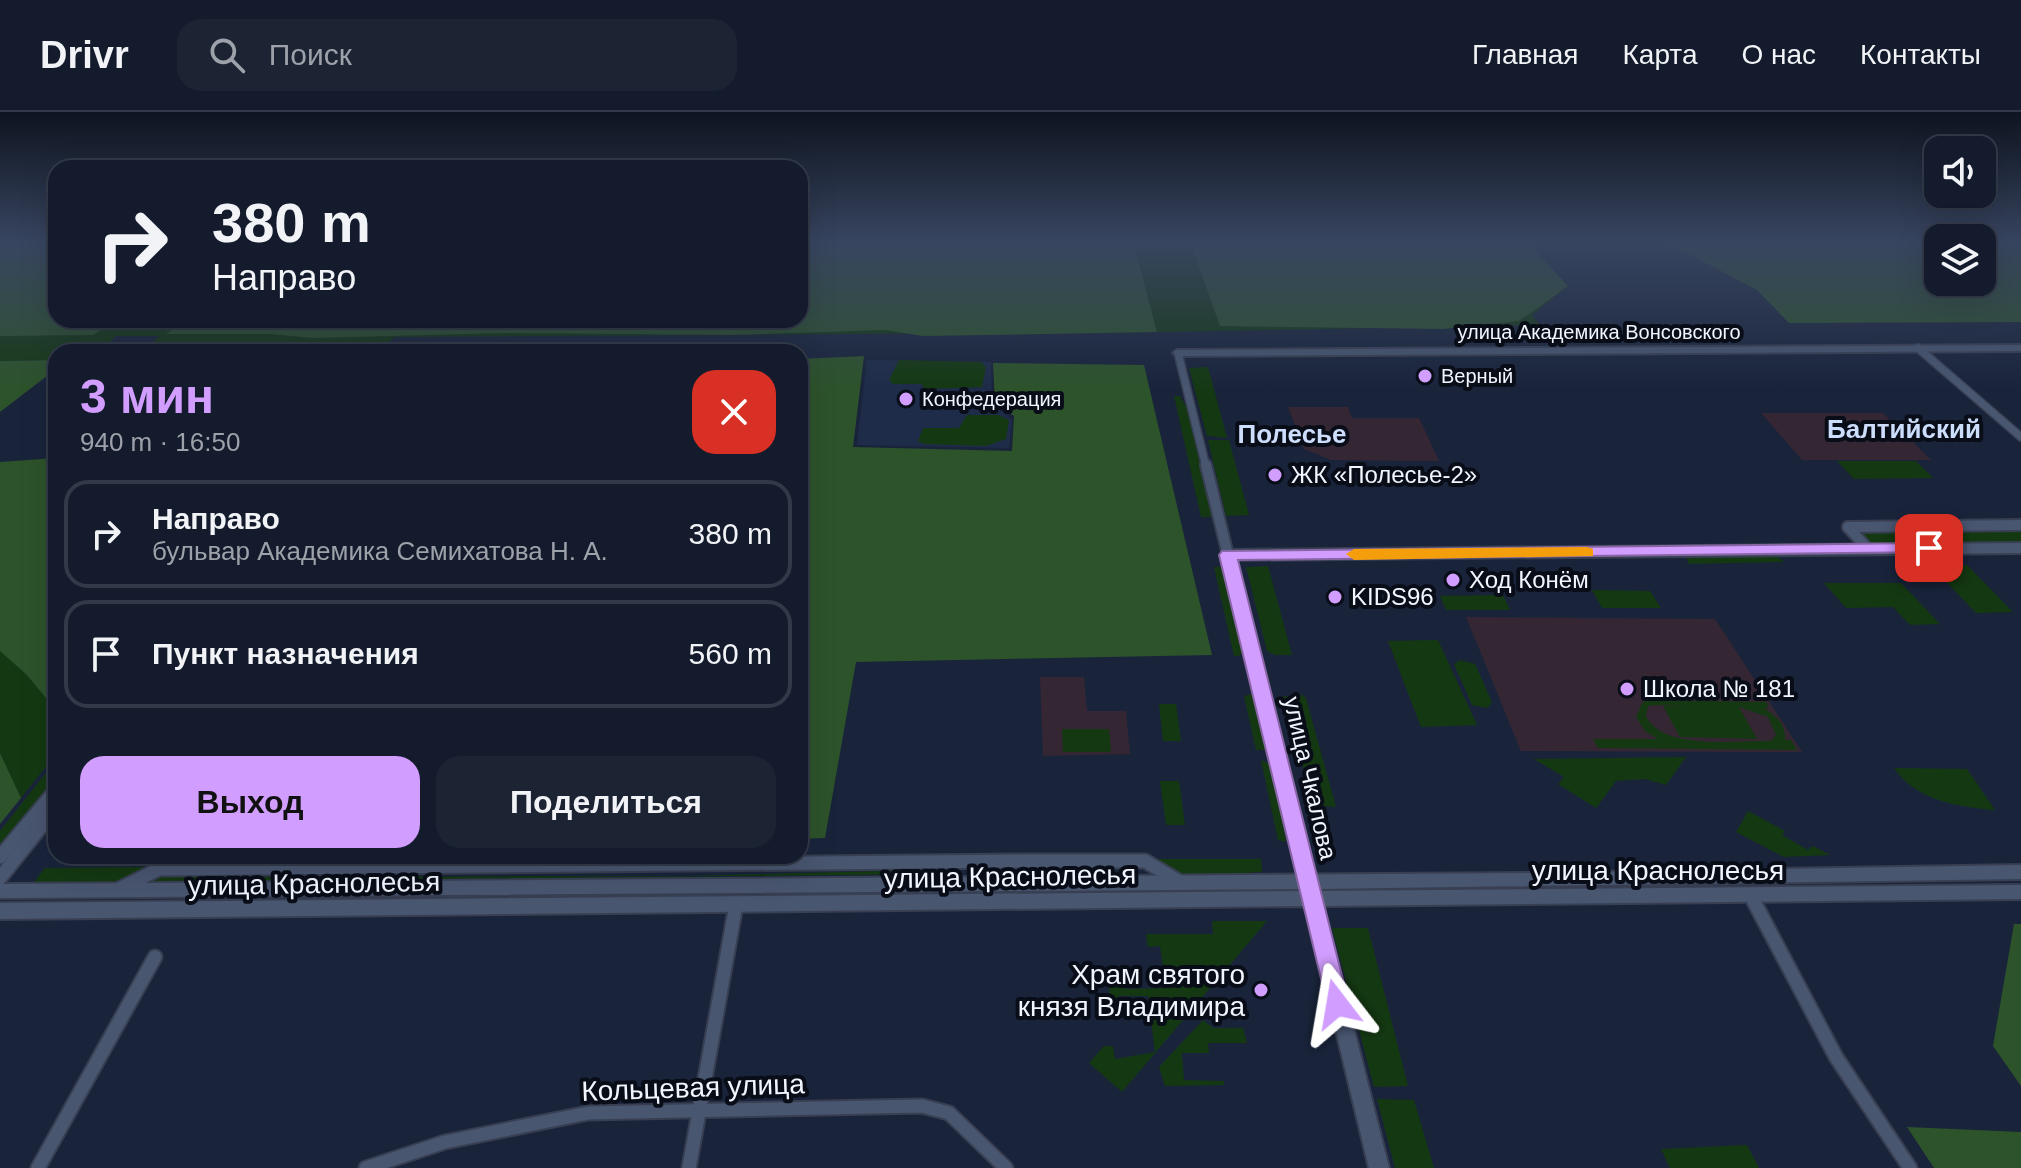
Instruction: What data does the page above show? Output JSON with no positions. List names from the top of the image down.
{
  "streets": {
    "street": [
      "улица Академика Вонсовского",
      "улица Чкалова",
      "улица Краснолесья",
      "Кольцевая улица"
    ]
  },
  "crossings": [
    ["улица Академика Вонсовского", "улица Чкалова"],
    ["улица Чкалова", "улица Краснолесья"]
  ],
  "districts": ["Балтийский", "Полесье"],
  "places": [
    "Верный",
    "Конфедерация",
    "ЖК «Полесье-2»",
    "Ход Конём",
    "KIDS96",
    "Школа № 181",
    "Храм святого князя Владимира"
  ],
  "page": {
    "header": "Drivr",
    "search": "Поиск",
    "nav": [
      "Главная",
      "Карта",
      "О нас",
      "Контакты"
    ],
    "turn": ["380 m", "Направо"],
    "heading": ["3 мин", "940 m · 16:50"],
    "list": [
      {
        "name": "Направо",
        "note": "бульвар Академика Семихатова Н. А.",
        "value": "380 m"
      },
      {
        "name": "Пункт назначения",
        "value": "560 m"
      }
    ],
    "buttons": ["Выход", "Поделиться"]
  }
}
